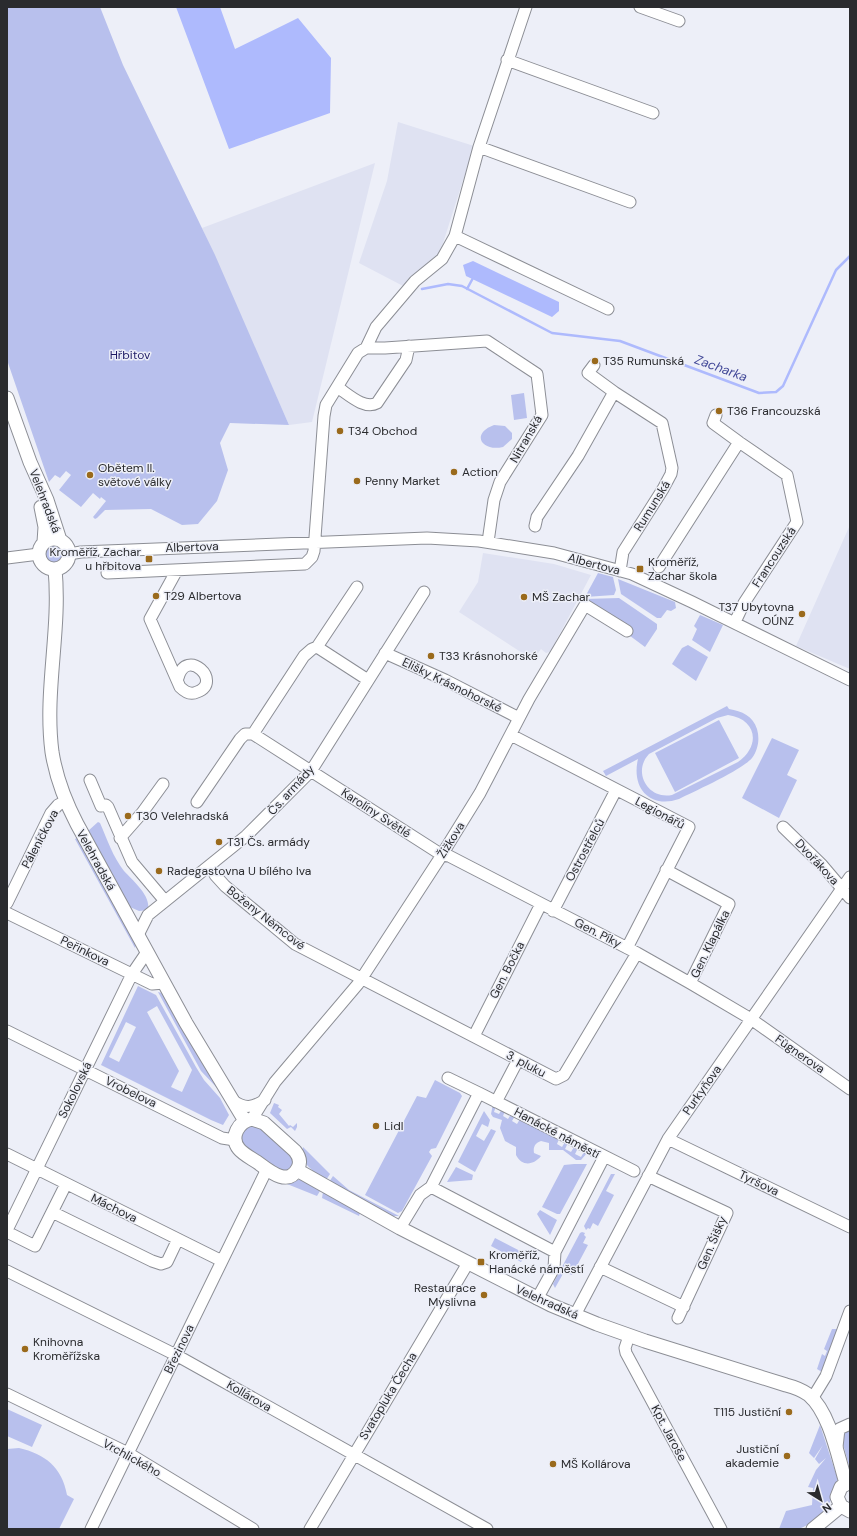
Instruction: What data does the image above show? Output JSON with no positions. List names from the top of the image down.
{
  "streets": {
    "main road": ["Velehradská"],
    "street": [
      "Nitranská",
      "Rumunská",
      "Albertova",
      "Francouzská",
      "Elišky Krásnohorské",
      "Čs. armády",
      "Karolíny Světlé",
      "Legionářů",
      "Páleníčkova",
      "Žižkova",
      "Ostrostřelců",
      "Dvořákova",
      "Boženy Němcové",
      "Gen. Píky",
      "Gen. Klapálka",
      "Peřinkova",
      "Gen. Bočka",
      "Fügnerova",
      "3. pluku",
      "Sokolovská",
      "Purkyňova",
      "Vrobelova",
      "Hanácké náměstí",
      "Tyršova",
      "Máchova",
      "Gen. Šišky",
      "Březinova",
      "Kollárova",
      "Svatopluka Čecha",
      "Kpt. Jaroše",
      "Vrchlického"
    ]
  },
  "crossings": [
    ["Nitranská", "Albertova"],
    ["Velehradská", "Albertova"],
    ["Velehradská", "Páleníčkova"],
    ["Velehradská", "Žižkova"],
    ["Velehradská", "Peřinkova"],
    ["Velehradská", "Sokolovská"],
    ["Velehradská", "Purkyňova"],
    ["Velehradská", "Hanácké náměstí"],
    ["Velehradská", "Svatopluka Čecha"],
    ["Velehradská", "Kpt. Jaroše"],
    ["Rumunská", "Albertova"],
    ["Albertova", "Francouzská"],
    ["Elišky Krásnohorské", "Čs. armády"],
    ["Elišky Krásnohorské", "Žižkova"],
    ["Čs. armády", "Karolíny Světlé"],
    ["Karolíny Světlé", "Žižkova"],
    ["Karolíny Světlé", "Gen. Píky"],
    ["Legionářů", "Žižkova"],
    ["Legionářů", "Ostrostřelců"],
    ["Legionářů", "Gen. Píky"],
    ["Legionářů", "Gen. Klapálka"],
    ["Legionářů", "3. pluku"],
    ["Žižkova", "Boženy Němcové"],
    ["Žižkova", "Gen. Píky"],
    ["Žižkova", "3. pluku"],
    ["Ostrostřelců", "Gen. Píky"],
    ["Dvořákova", "Purkyňova"],
    ["Boženy Němcové", "3. pluku"],
    ["Gen. Píky", "Gen. Klapálka"],
    ["Gen. Píky", "Gen. Bočka"],
    ["Gen. Píky", "Fügnerova"],
    ["Gen. Píky", "3. pluku"],
    ["Gen. Píky", "Purkyňova"],
    ["Peřinkova", "Sokolovská"],
    ["Gen. Bočka", "3. pluku"],
    ["Fügnerova", "Purkyňova"],
    ["Sokolovská", "Vrobelova"],
    ["Sokolovská", "Máchova"],
    ["Purkyňova", "Tyršova"],
    ["Purkyňova", "Gen. Šišky"],
    ["Máchova", "Březinova"],
    ["Březinova", "Kollárova"],
    ["Březinova", "Vrchlického"],
    ["Kollárova", "Svatopluka Čecha"]
  ],
  "water": ["Zacharka"],
  "parks": ["Hřbitov"],
  "places": {
    "other": [
      "T35 Rumunská",
      "T36 Francouzská",
      "T34 Obchod",
      "Action",
      "Obětem II. světové války",
      "Penny Market",
      "T29 Albertova",
      "MŠ Zachar",
      "T37 Ubytovna OÚNZ",
      "T33 Krásnohorské",
      "T30 Velehradská",
      "T31 Čs. armády",
      "Radegastovna U bílého lva",
      "Lidl",
      "Restaurace Myslivna",
      "Knihovna Kroměřížska",
      "T115 Justiční",
      "Justiční akademie",
      "MŠ Kollárova"
    ],
    "transit": ["Kroměříž, Zachar u hřbitova", "Kroměříž, Zachar škola", "Kroměříž, Hanácké náměstí"]
  },
  "north": "bottom right"
}
